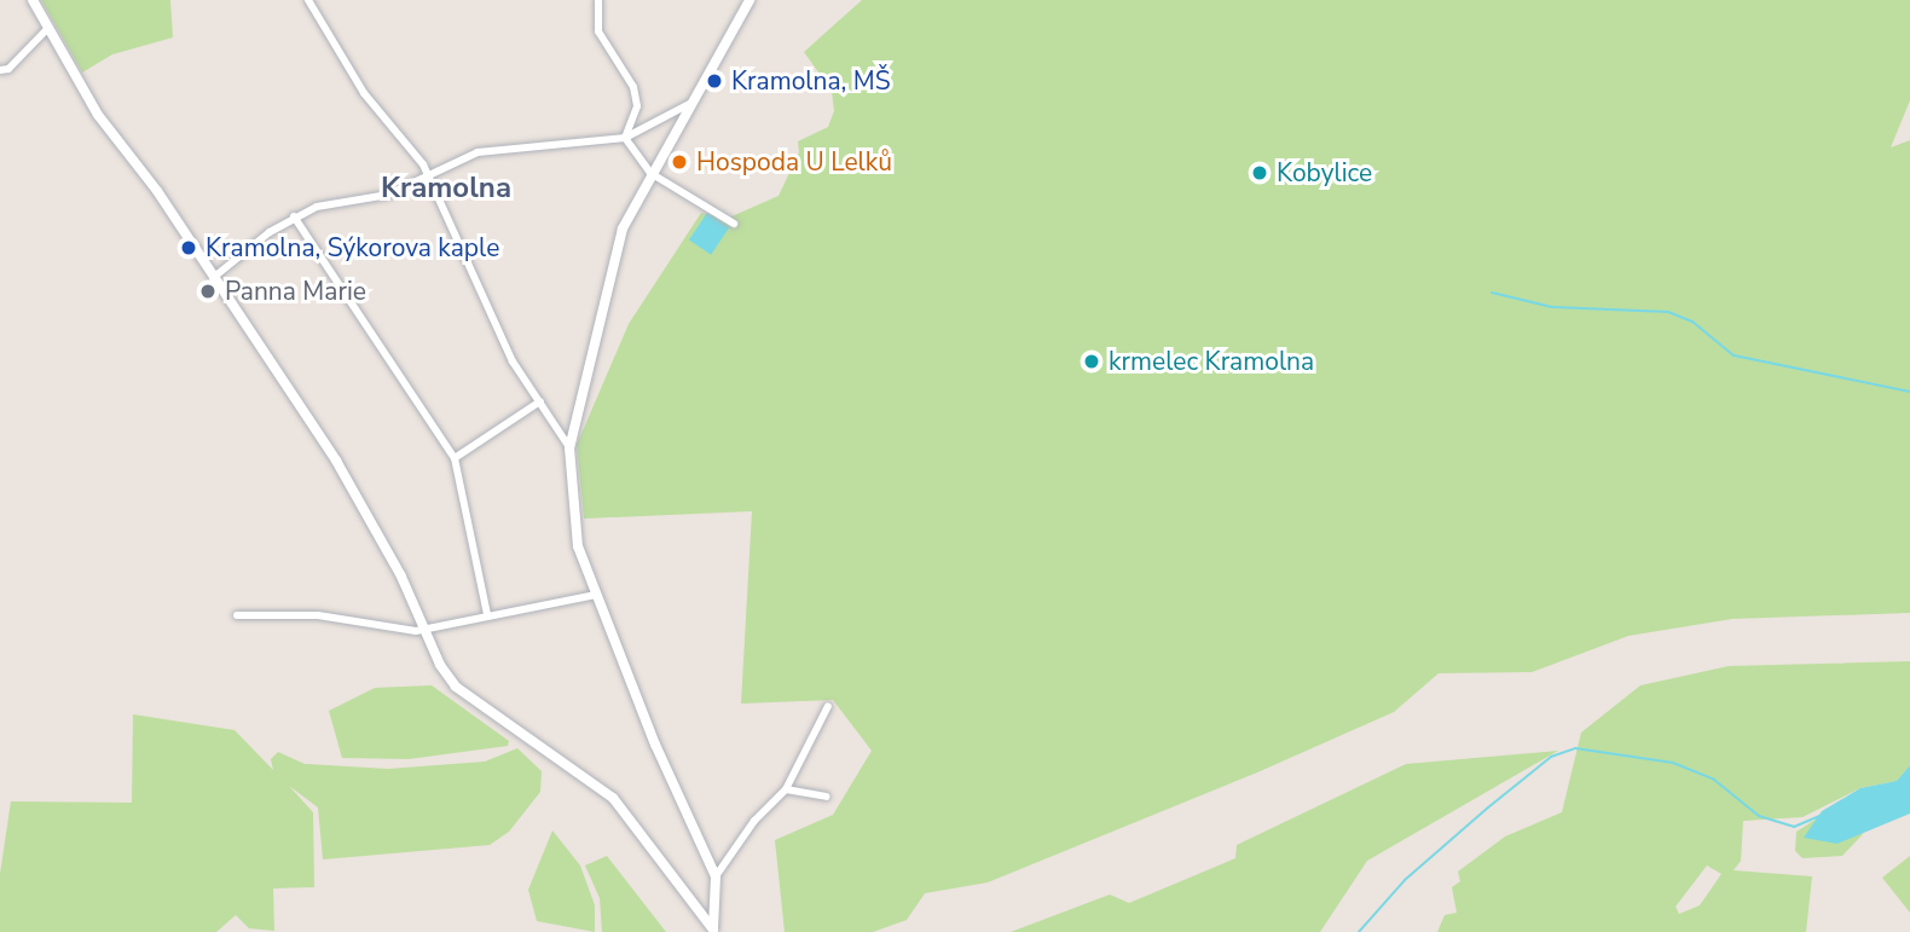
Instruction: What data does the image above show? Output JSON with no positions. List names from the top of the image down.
{
  "districts": ["Kramolna"],
  "places": [
    "Kramolna, MŠ",
    "Hospoda U Lelků",
    "Kobylice",
    "Kramolna, Sýkorova kaple",
    "Panna Marie",
    "krmelec Kramolna"
  ]
}
